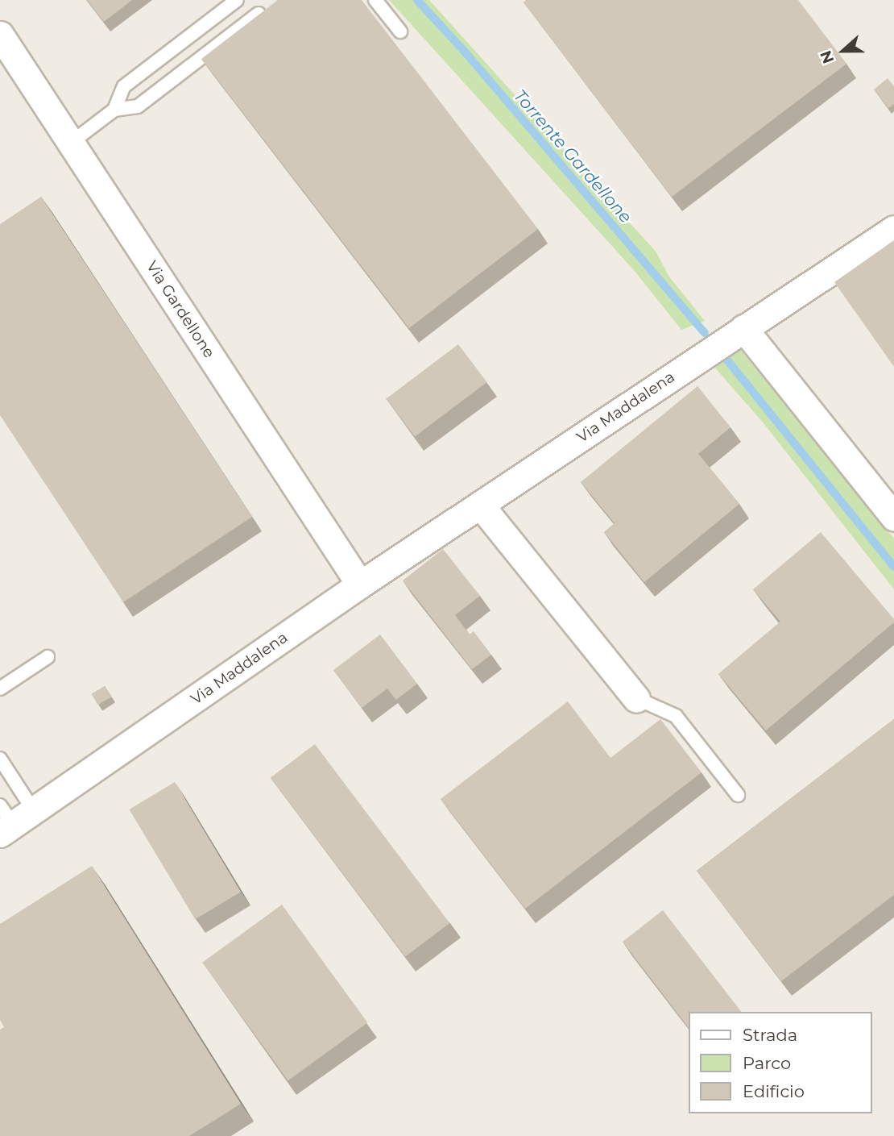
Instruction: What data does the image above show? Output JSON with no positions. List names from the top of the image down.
{
  "streets": {
    "street": ["Via Gardellone", "Via Maddalena"]
  },
  "crossings": [
    ["Via Gardellone", "Via Maddalena"]
  ],
  "water": ["Torrente Gardellone"],
  "legend": ["Strada", "Parco", "Edificio"],
  "north": "left"
}
